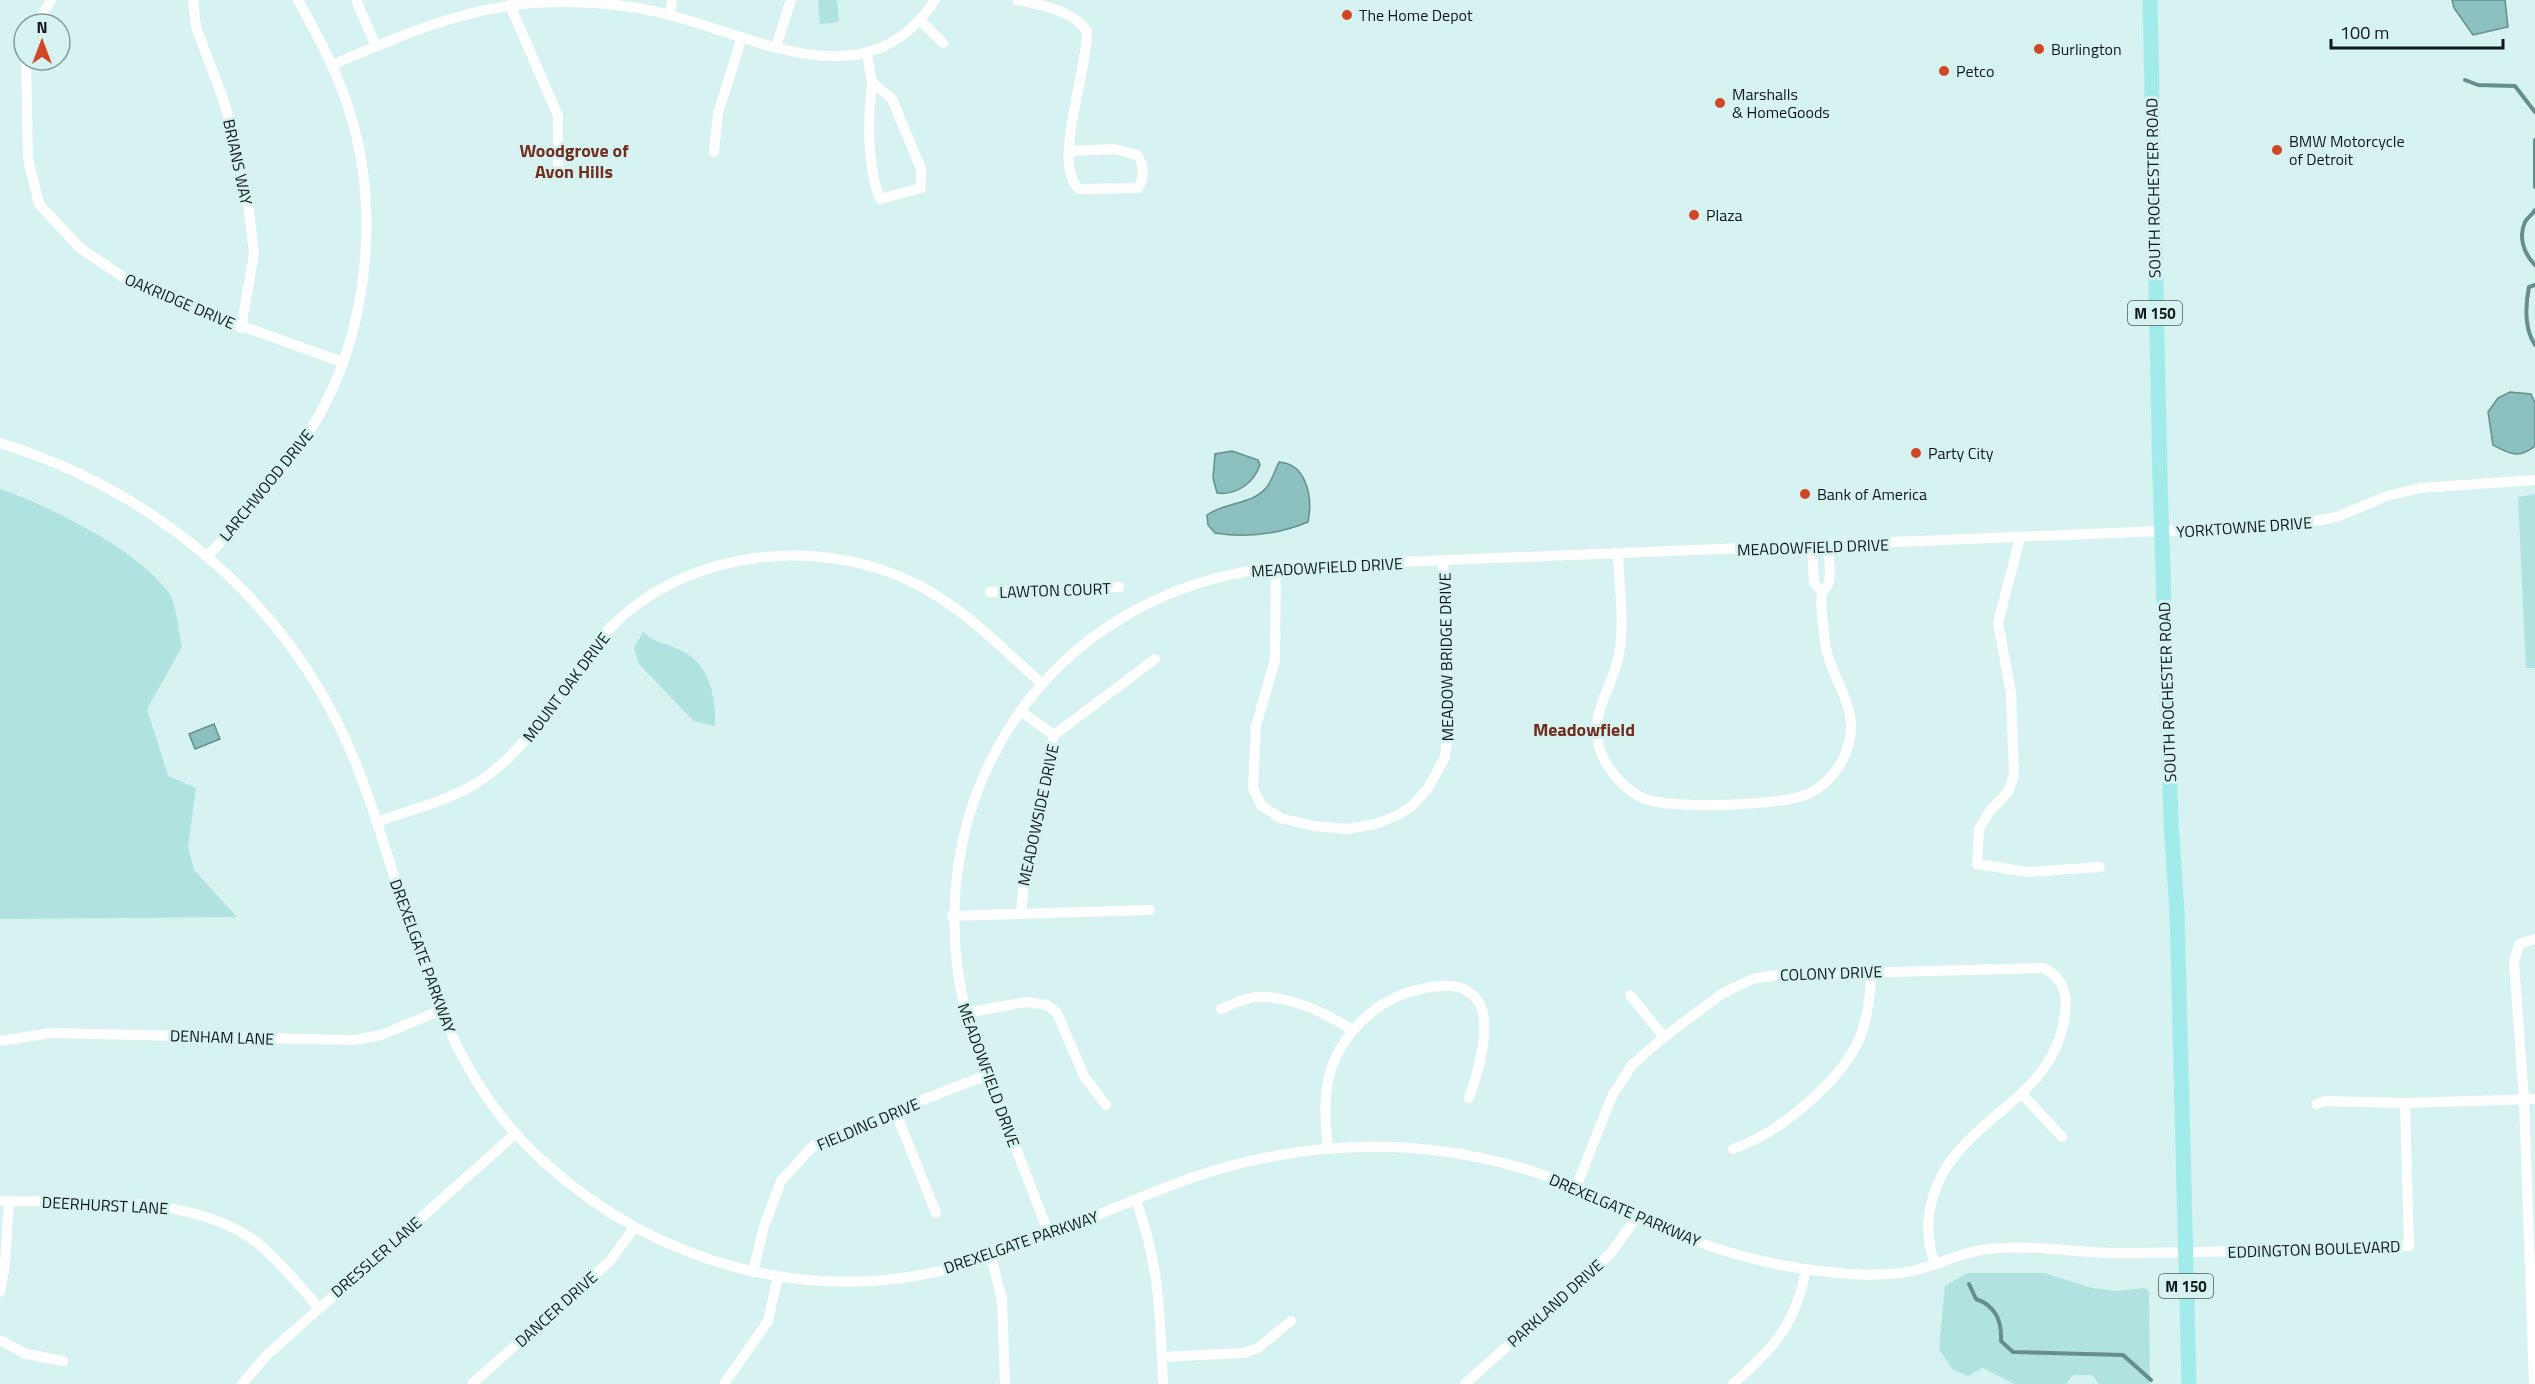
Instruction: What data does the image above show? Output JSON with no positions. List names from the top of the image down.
{
  "streets": {
    "main road": ["SOUTH ROCHESTER ROAD", "M 150"],
    "street": [
      "BRIANS WAY",
      "OAKRIDGE DRIVE",
      "LARCHWOOD DRIVE",
      "YORKTOWNE DRIVE",
      "MEADOWFIELD DRIVE",
      "LAWTON COURT",
      "MEADOW BRIDGE DRIVE",
      "MOUNT OAK DRIVE",
      "MEADOWSIDE DRIVE",
      "DREXELGATE PARKWAY",
      "COLONY DRIVE",
      "DENHAM LANE",
      "FIELDING DRIVE",
      "DEERHURST LANE",
      "EDDINGTON BOULEVARD",
      "DRESSLER LANE",
      "PARKLAND DRIVE",
      "DANCER DRIVE"
    ]
  },
  "crossings": [
    ["BRIANS WAY", "OAKRIDGE DRIVE"],
    ["SOUTH ROCHESTER ROAD", "YORKTOWNE DRIVE"],
    ["SOUTH ROCHESTER ROAD", "MEADOWFIELD DRIVE"],
    ["SOUTH ROCHESTER ROAD", "DREXELGATE PARKWAY"],
    ["SOUTH ROCHESTER ROAD", "EDDINGTON BOULEVARD"],
    ["OAKRIDGE DRIVE", "LARCHWOOD DRIVE"],
    ["LARCHWOOD DRIVE", "DREXELGATE PARKWAY"],
    ["YORKTOWNE DRIVE", "MEADOWFIELD DRIVE"],
    ["MEADOWFIELD DRIVE", "MEADOW BRIDGE DRIVE"],
    ["MEADOWFIELD DRIVE", "MOUNT OAK DRIVE"],
    ["MEADOWFIELD DRIVE", "DREXELGATE PARKWAY"],
    ["MEADOWFIELD DRIVE", "FIELDING DRIVE"],
    ["MOUNT OAK DRIVE", "DREXELGATE PARKWAY"],
    ["DREXELGATE PARKWAY", "COLONY DRIVE"],
    ["DREXELGATE PARKWAY", "DENHAM LANE"],
    ["DREXELGATE PARKWAY", "FIELDING DRIVE"],
    ["DREXELGATE PARKWAY", "EDDINGTON BOULEVARD"],
    ["DREXELGATE PARKWAY", "DRESSLER LANE"],
    ["DREXELGATE PARKWAY", "PARKLAND DRIVE"],
    ["DREXELGATE PARKWAY", "DANCER DRIVE"],
    ["DEERHURST LANE", "DRESSLER LANE"]
  ],
  "districts": ["Woodgrove of Avon Hills", "Meadowfield"],
  "places": [
    "The Home Depot",
    "Burlington",
    "Petco",
    "Marshalls & HomeGoods",
    "BMW Motorcycle of Detroit",
    "Plaza",
    "Party City",
    "Bank of America"
  ],
  "scale_bar": "100 m",
  "north": "top"
}
